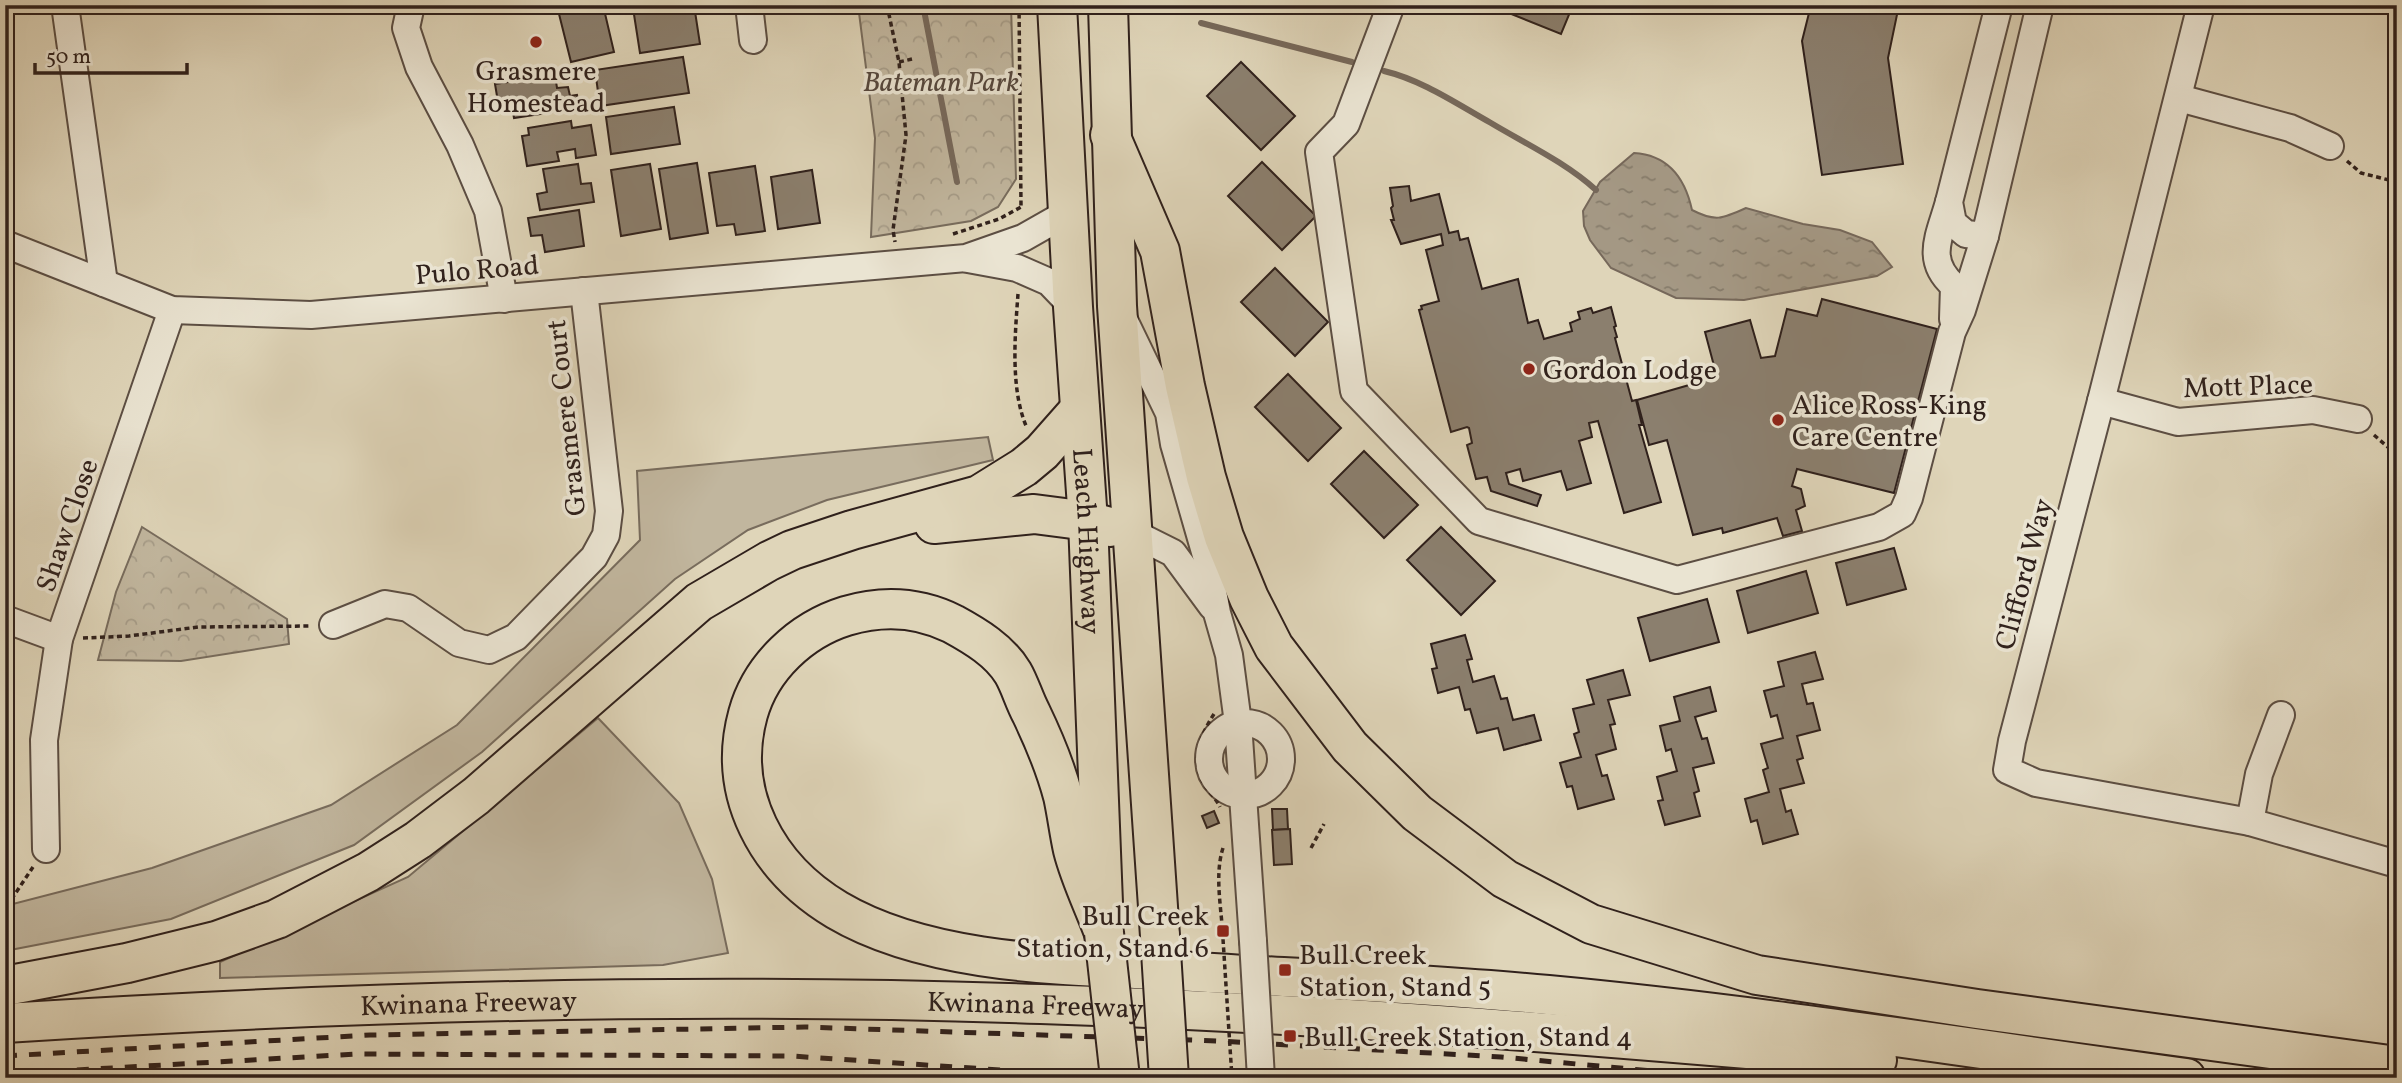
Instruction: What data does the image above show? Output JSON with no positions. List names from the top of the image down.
{
  "streets": {
    "highway": ["Leach Highway", "Kwinana Freeway"],
    "street": [
      "Pulo Road",
      "Mott Place",
      "Grasmere Court",
      "Shaw Close",
      "Clifford Way"
    ]
  },
  "crossings": [
    ["Pulo Road", "Grasmere Court"],
    ["Pulo Road", "Shaw Close"],
    ["Pulo Road", "Leach Highway"],
    ["Mott Place", "Clifford Way"]
  ],
  "parks": ["Bateman Park"],
  "places": {
    "other": ["Grasmere Homestead", "Gordon Lodge", "Alice Ross-King Care Centre"],
    "transit": ["Bull Creek Station, Stand 6", "Bull Creek Station, Stand 5", "Bull Creek Station, Stand 4"]
  },
  "scale_bar": "50 m"
}
